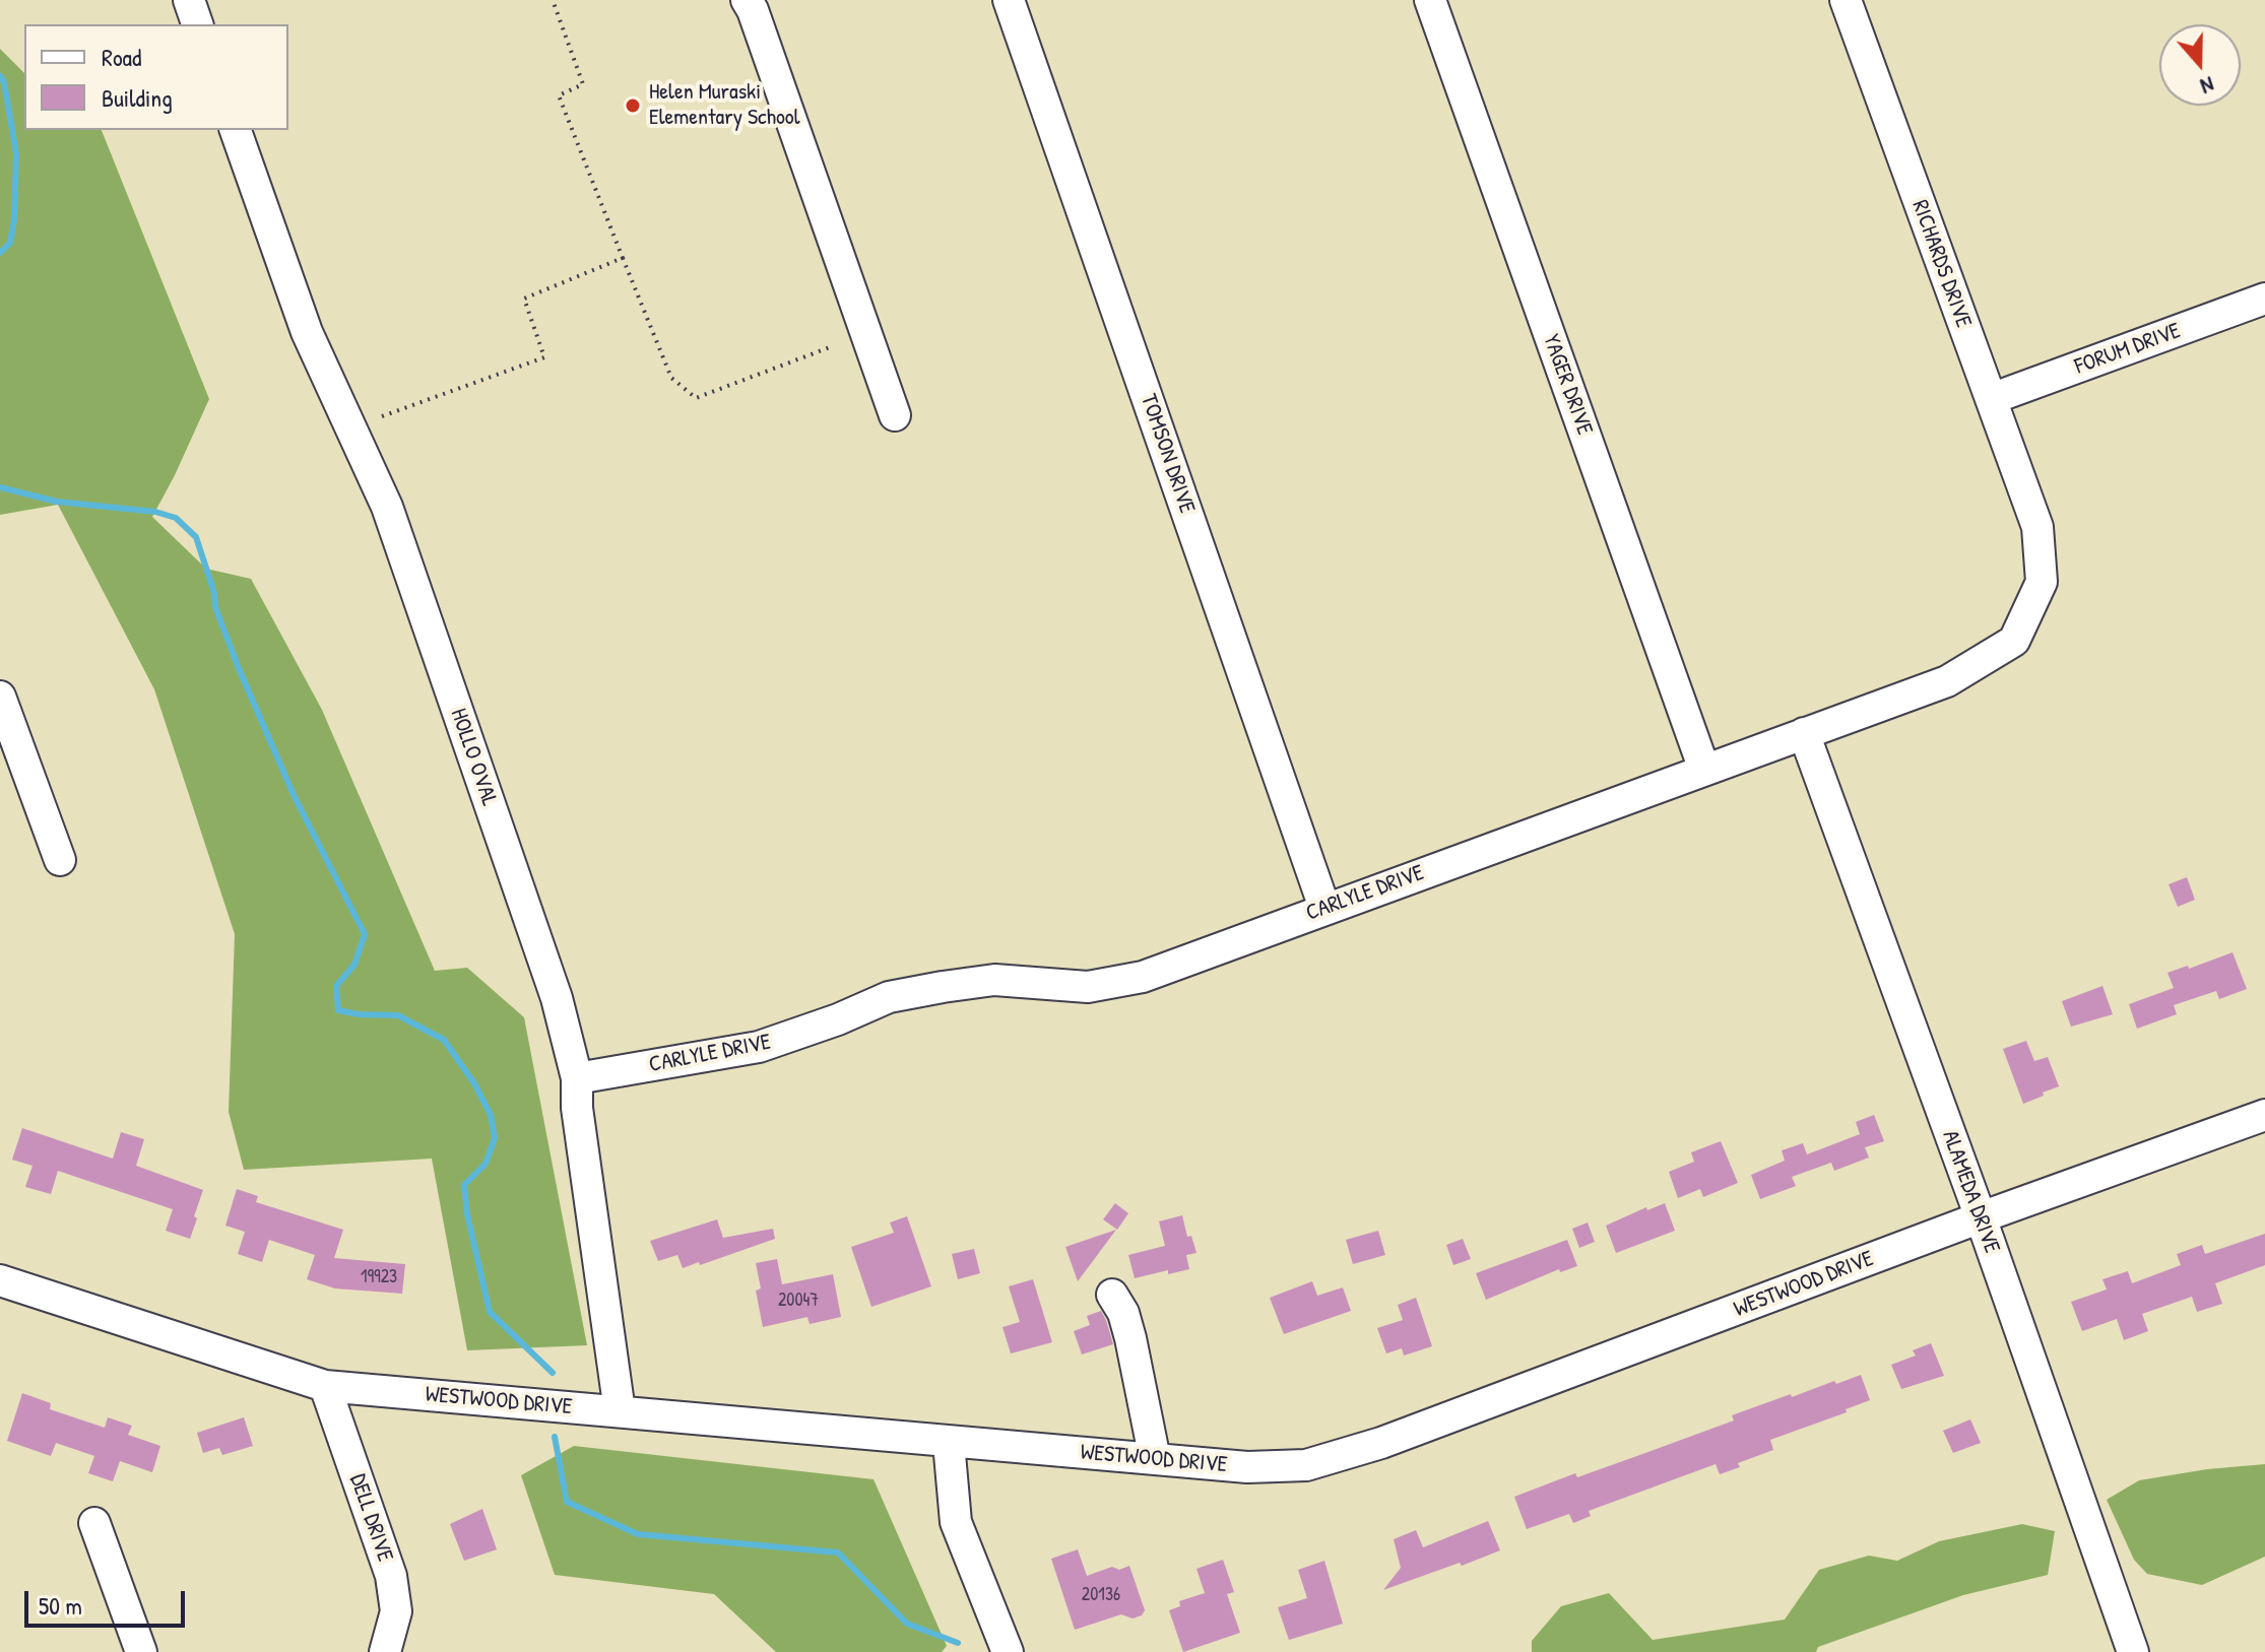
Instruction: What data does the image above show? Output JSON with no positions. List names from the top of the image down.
{
  "streets": {
    "street": [
      "RICHARDS DRIVE",
      "FORUM DRIVE",
      "YAGER DRIVE",
      "TOMSON DRIVE",
      "HOLLO OVAL",
      "CARLYLE DRIVE",
      "ALAMEDA DRIVE",
      "WESTWOOD DRIVE",
      "DELL DRIVE"
    ]
  },
  "crossings": [
    ["RICHARDS DRIVE", "FORUM DRIVE"],
    ["RICHARDS DRIVE", "CARLYLE DRIVE"],
    ["YAGER DRIVE", "CARLYLE DRIVE"],
    ["TOMSON DRIVE", "CARLYLE DRIVE"],
    ["HOLLO OVAL", "CARLYLE DRIVE"],
    ["HOLLO OVAL", "WESTWOOD DRIVE"],
    ["CARLYLE DRIVE", "ALAMEDA DRIVE"],
    ["ALAMEDA DRIVE", "WESTWOOD DRIVE"],
    ["WESTWOOD DRIVE", "DELL DRIVE"]
  ],
  "places": ["Helen Muraski Elementary School"],
  "house_numbers": ["19923", "20047", "20136"],
  "legend": ["Road", "Building"],
  "scale_bar": "50 m",
  "north": "bottom"
}
